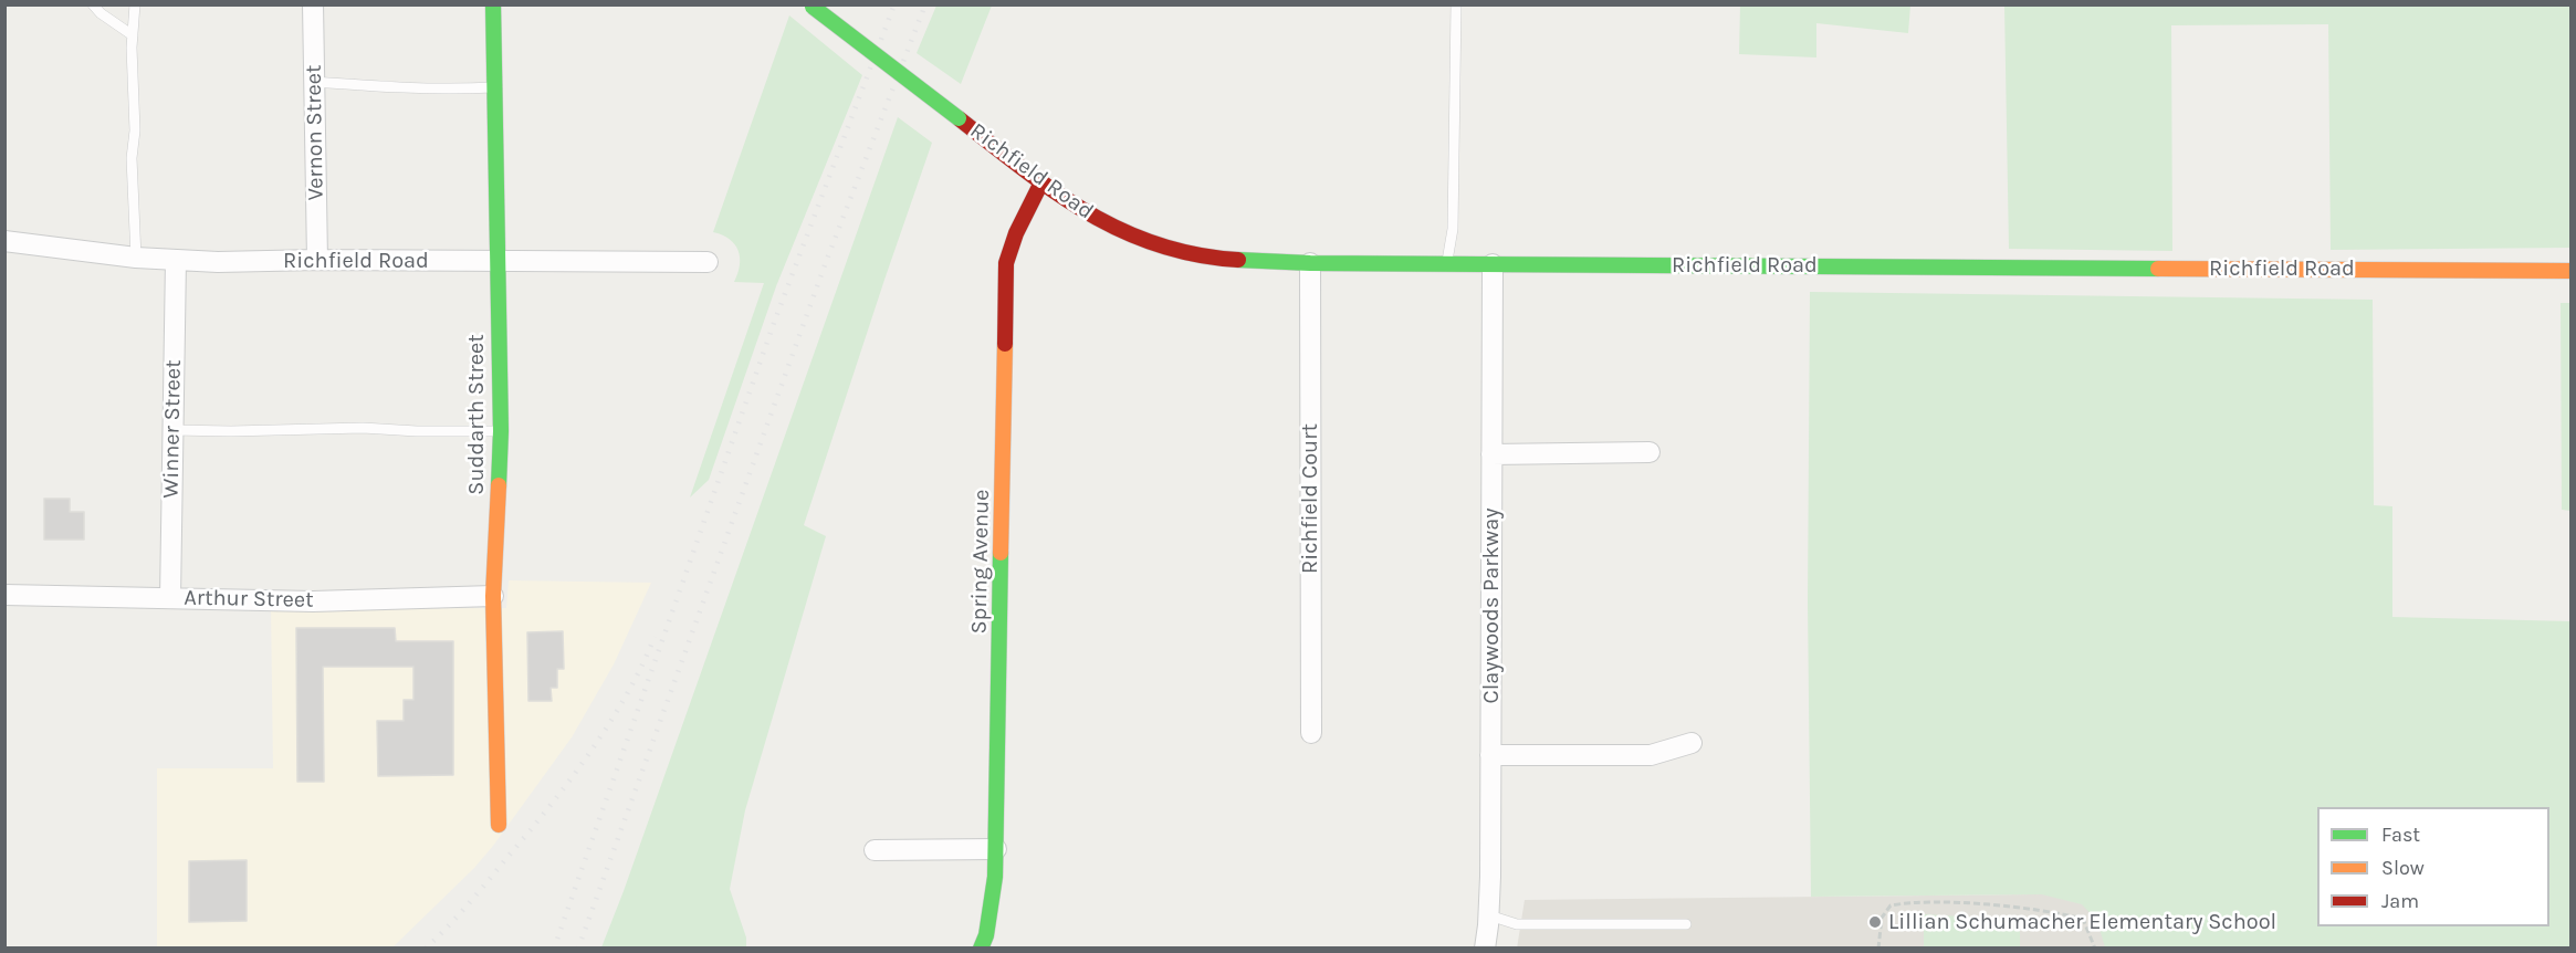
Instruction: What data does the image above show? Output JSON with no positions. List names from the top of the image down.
{
  "streets": {
    "street": [
      "Vernon Street",
      "Richfield Road",
      "Suddarth Street",
      "Winner Street",
      "Richfield Court",
      "Spring Avenue",
      "Arthur Street",
      "Claywoods Parkway"
    ]
  },
  "crossings": [
    ["Vernon Street", "Richfield Road"],
    ["Richfield Road", "Suddarth Street"],
    ["Richfield Road", "Winner Street"],
    ["Richfield Road", "Richfield Court"],
    ["Richfield Road", "Spring Avenue"],
    ["Richfield Road", "Claywoods Parkway"],
    ["Suddarth Street", "Arthur Street"],
    ["Winner Street", "Arthur Street"]
  ],
  "places": ["Lillian Schumacher Elementary School"],
  "legend": ["Fast", "Slow", "Jam"]
}
